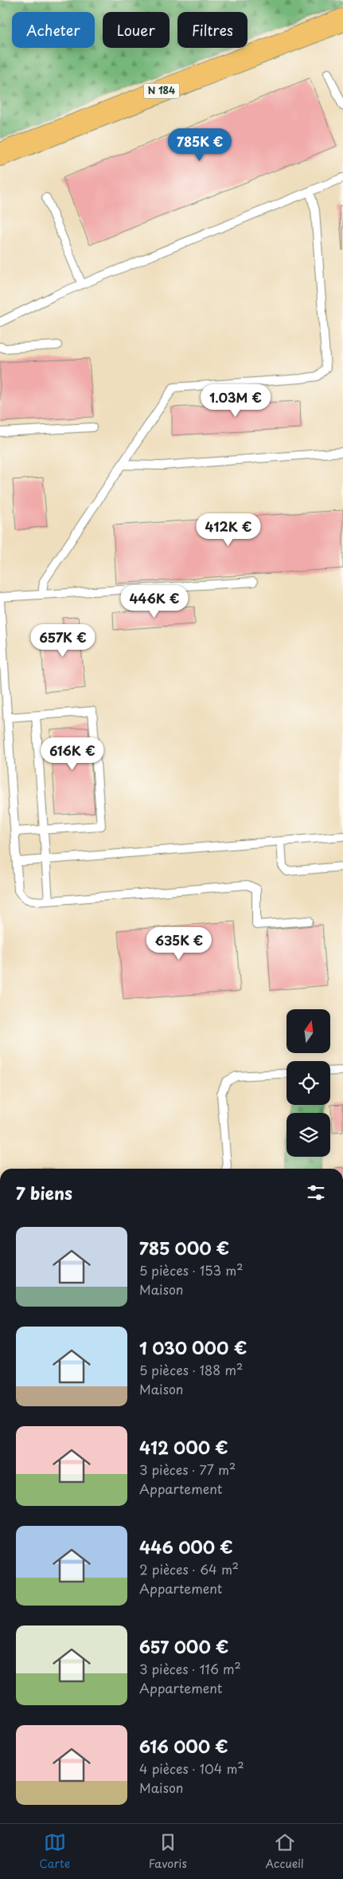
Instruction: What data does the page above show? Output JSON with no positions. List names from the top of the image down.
{
  "streets": {
    "main road": ["N 184"]
  },
  "north": "top",
  "page": {
    "chip": ["Acheter", "Louer", "Filtres"],
    "price": [
      "785K €",
      "1.03M €",
      "412K €",
      "446K €",
      "657K €",
      "616K €",
      "635K €"
    ],
    "heading": "7 biens",
    "list": [
      {
        "name": "785 000 €",
        "note": "5 pièces · 153 m² · Maison"
      },
      {
        "name": "1 030 000 €",
        "note": "5 pièces · 188 m² · Maison"
      },
      {
        "name": "412 000 €",
        "note": "3 pièces · 77 m² · Appartement"
      },
      {
        "name": "446 000 €",
        "note": "2 pièces · 64 m² · Appartement"
      },
      {
        "name": "657 000 €",
        "note": "3 pièces · 116 m² · Appartement"
      },
      {
        "name": "616 000 €",
        "note": "4 pièces · 104 m² · Maison"
      }
    ],
    "tabs": ["Carte", "Favoris", "Accueil"]
  }
}
